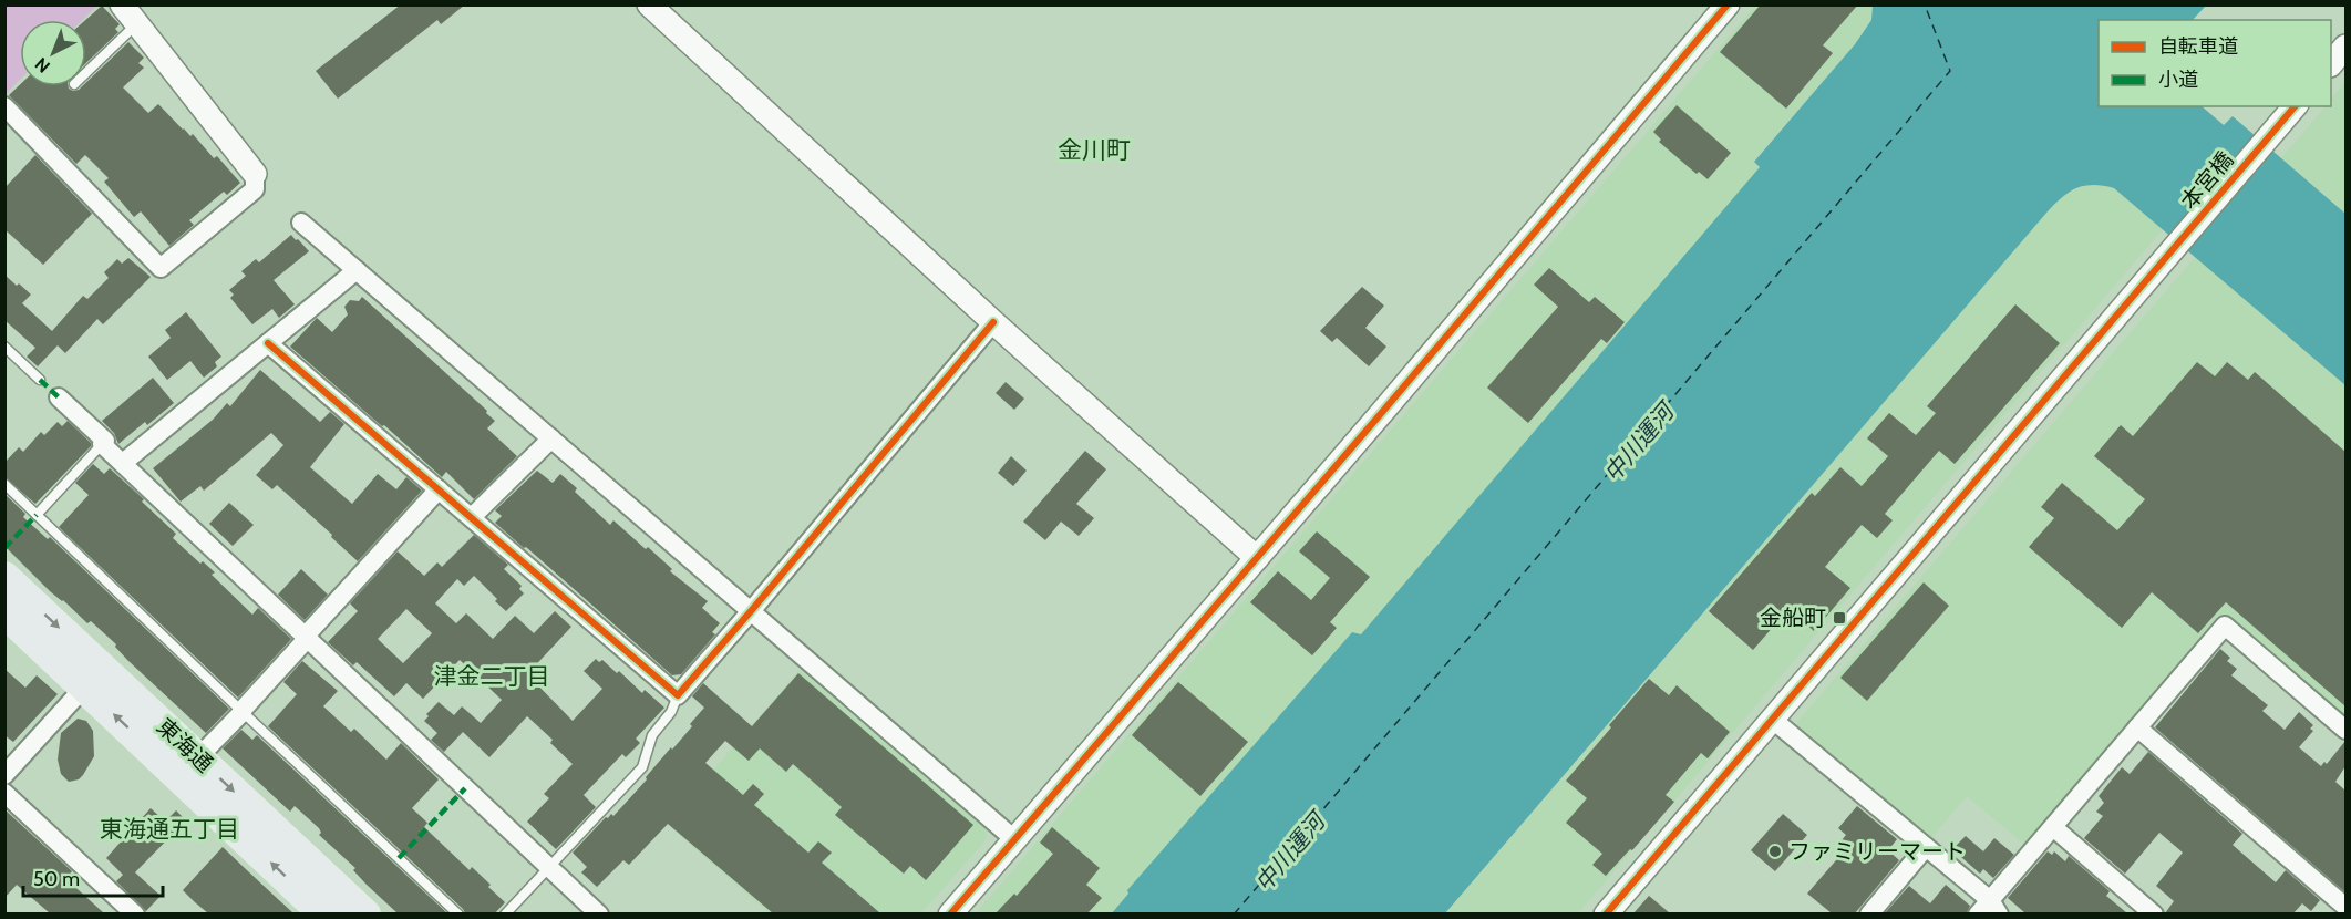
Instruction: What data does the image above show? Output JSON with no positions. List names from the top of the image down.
{
  "streets": {
    "main road": ["東海通"],
    "street": ["本宮橋"]
  },
  "districts": ["金川町", "津金二丁目", "東海通五丁目"],
  "water": ["中川運河"],
  "places": {
    "transit": ["金船町"],
    "other": ["ファミリーマート"]
  },
  "legend": ["自転車道", "小道"],
  "scale_bar": "50 m",
  "north": "bottom left"
}
